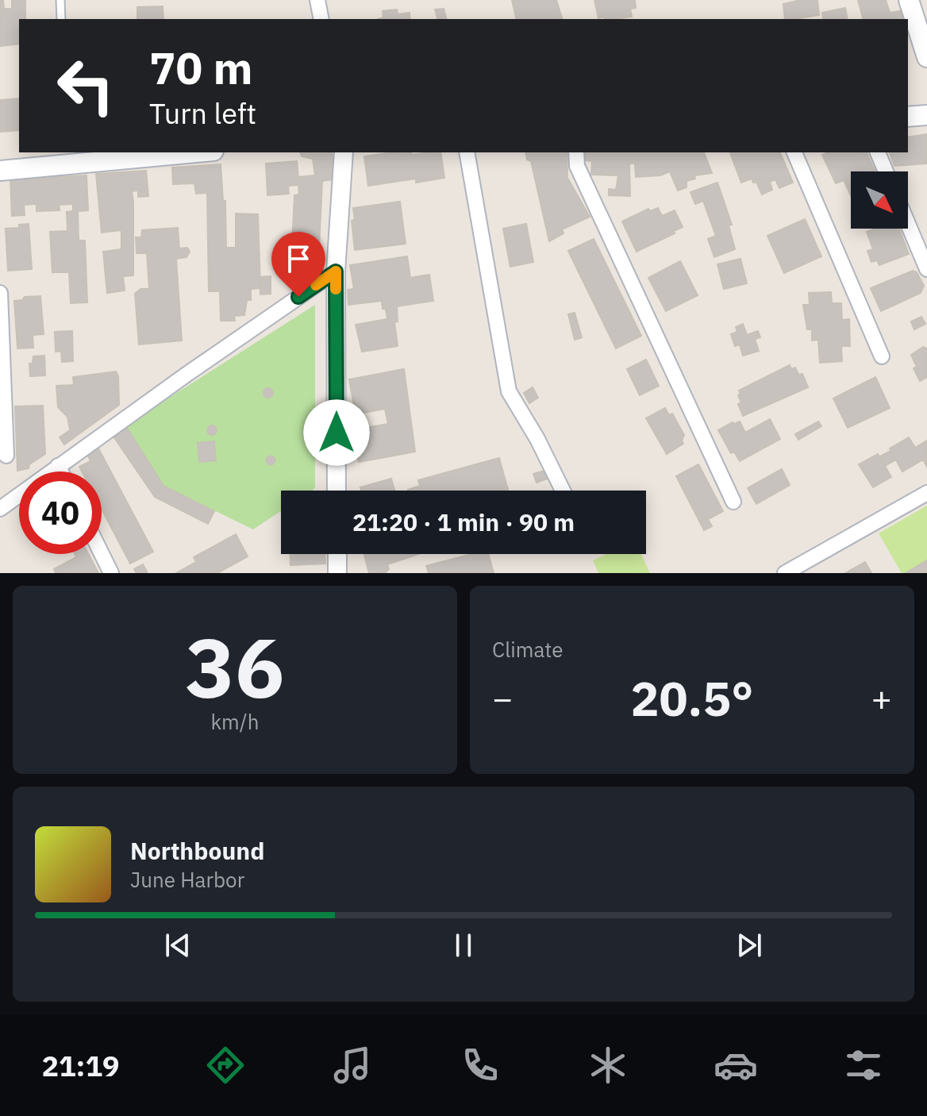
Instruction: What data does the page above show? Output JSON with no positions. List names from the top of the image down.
{
  "north": "bottom right",
  "page": {
    "turn": ["70 m", "Turn left"],
    "limit": "40",
    "trip": "21:20 · 1 min · 90 m",
    "tile": [
      ["36", "km/h"],
      "Climate"
    ],
    "heat": ["−", "20.5°", "+"],
    "song": ["Northbound", "June Harbor"],
    "tabs": "21:19"
  }
}
